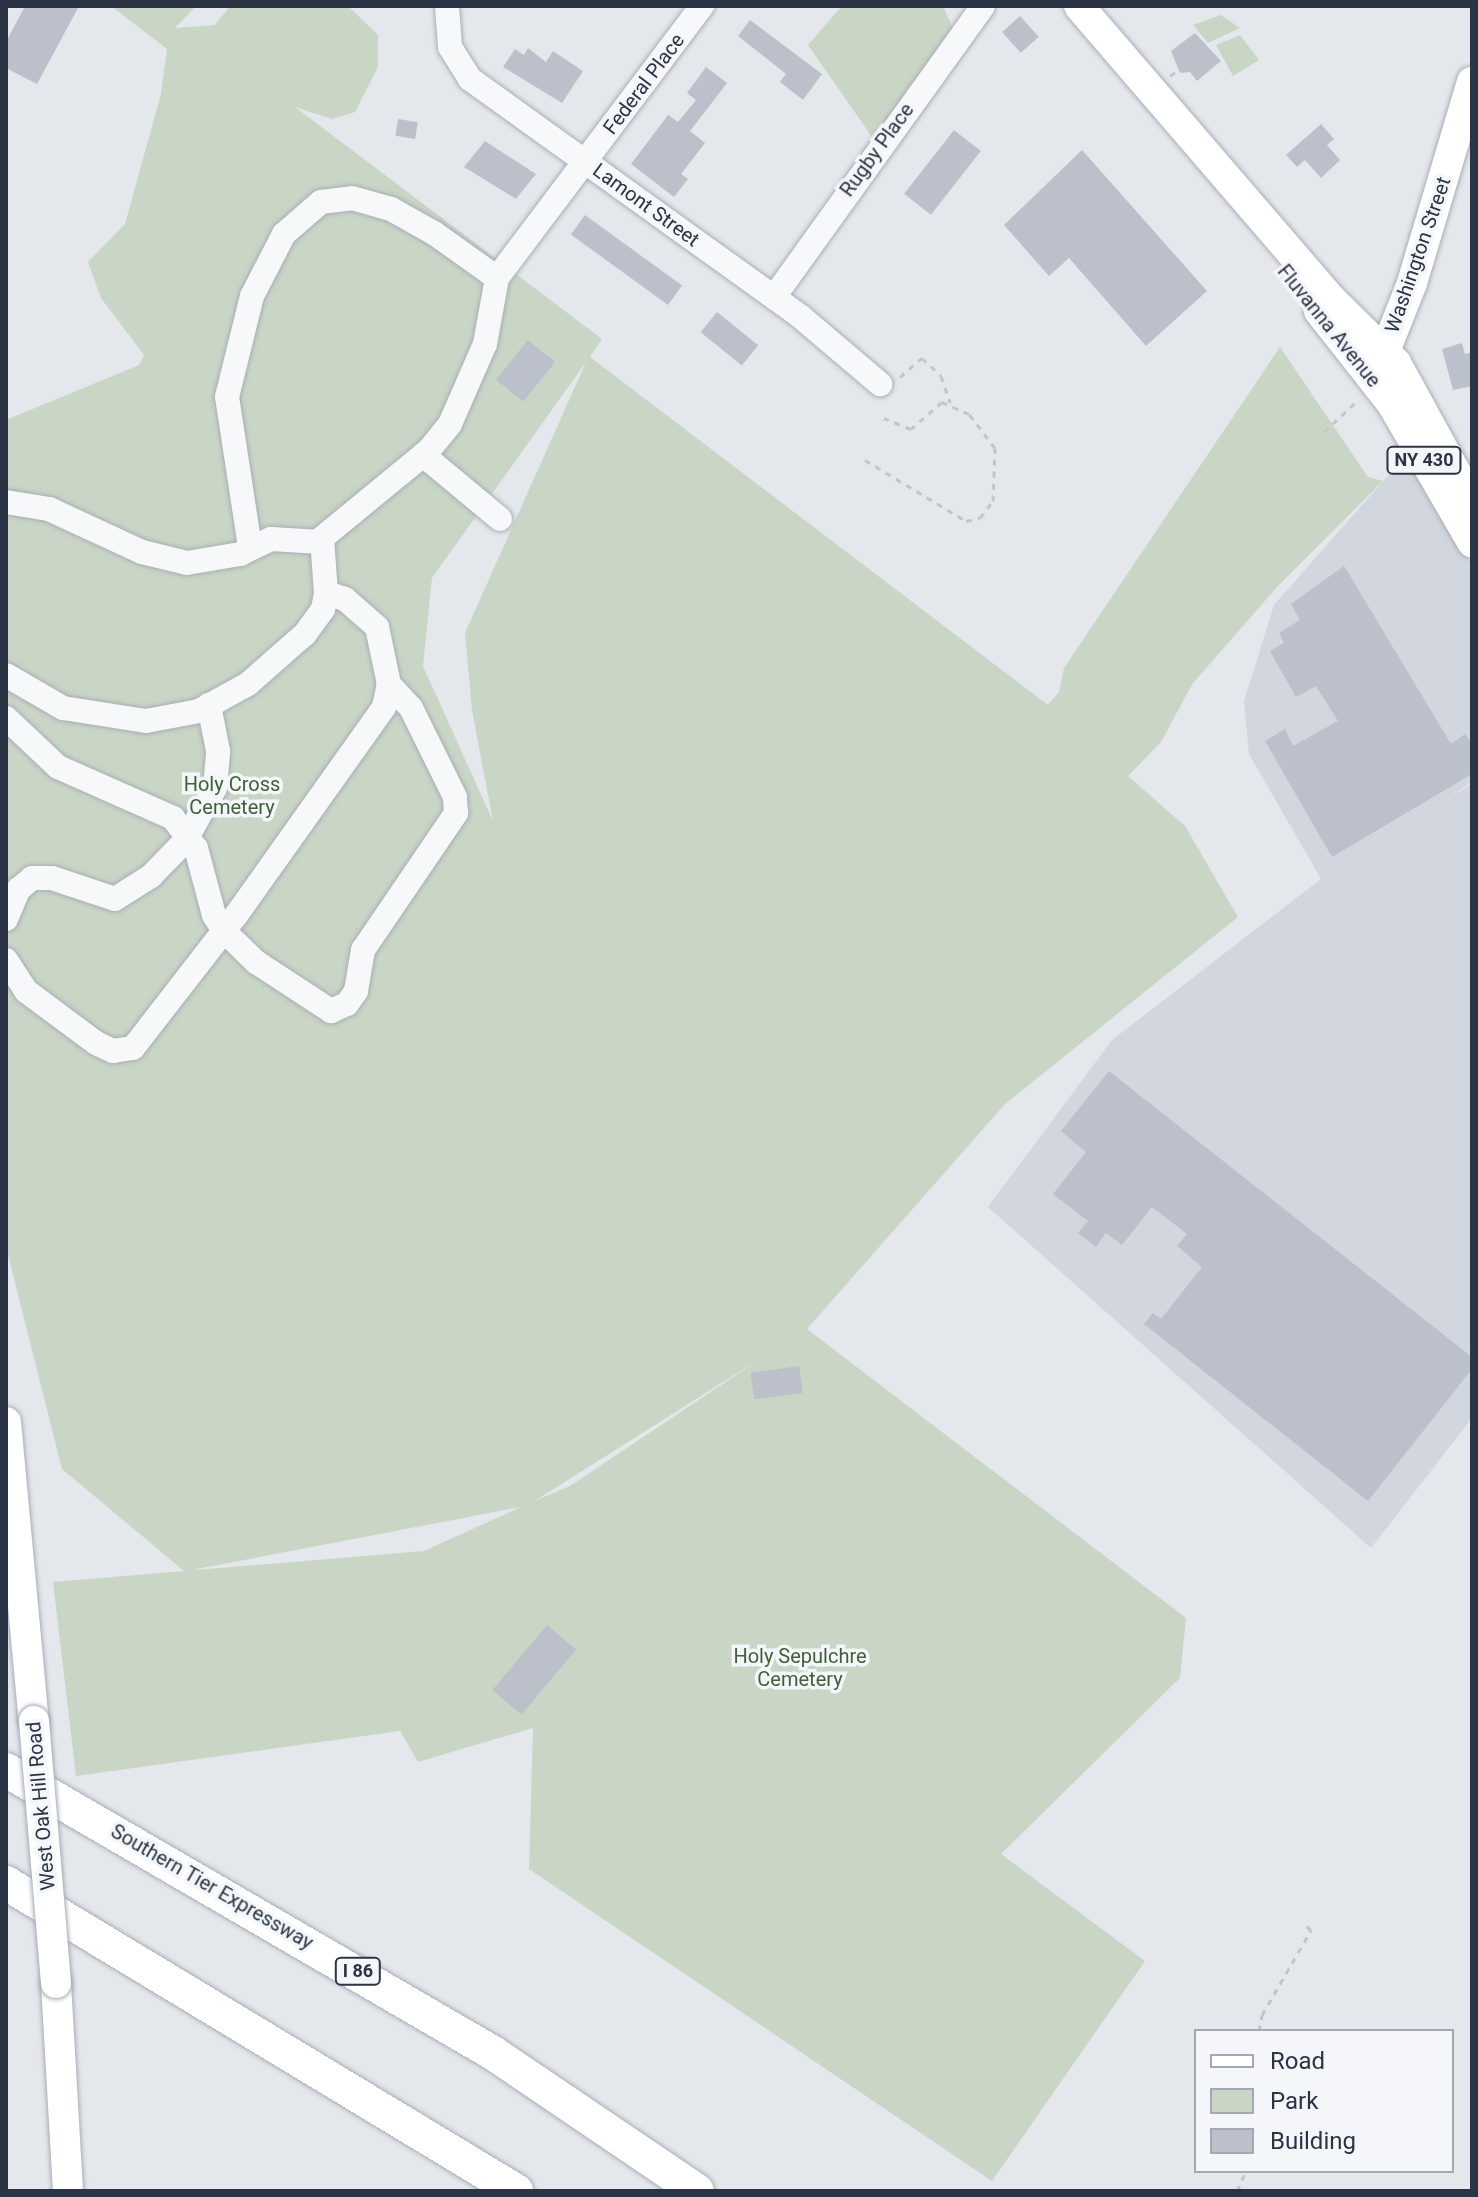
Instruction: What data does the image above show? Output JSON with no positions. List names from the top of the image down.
{
  "streets": {
    "highway": ["Southern Tier Expressway", "I 86"],
    "main road": [
      "Washington Street",
      "Fluvanna Avenue",
      "NY 430",
      "West Oak Hill Road"
    ],
    "street": ["Federal Place", "Rugby Place", "Lamont Street"]
  },
  "crossings": [
    ["Federal Place", "Lamont Street"],
    ["Rugby Place", "Lamont Street"],
    ["Washington Street", "Fluvanna Avenue"]
  ],
  "parks": ["Holy Cross Cemetery", "Holy Sepulchre Cemetery"],
  "legend": ["Road", "Park", "Building"]
}
